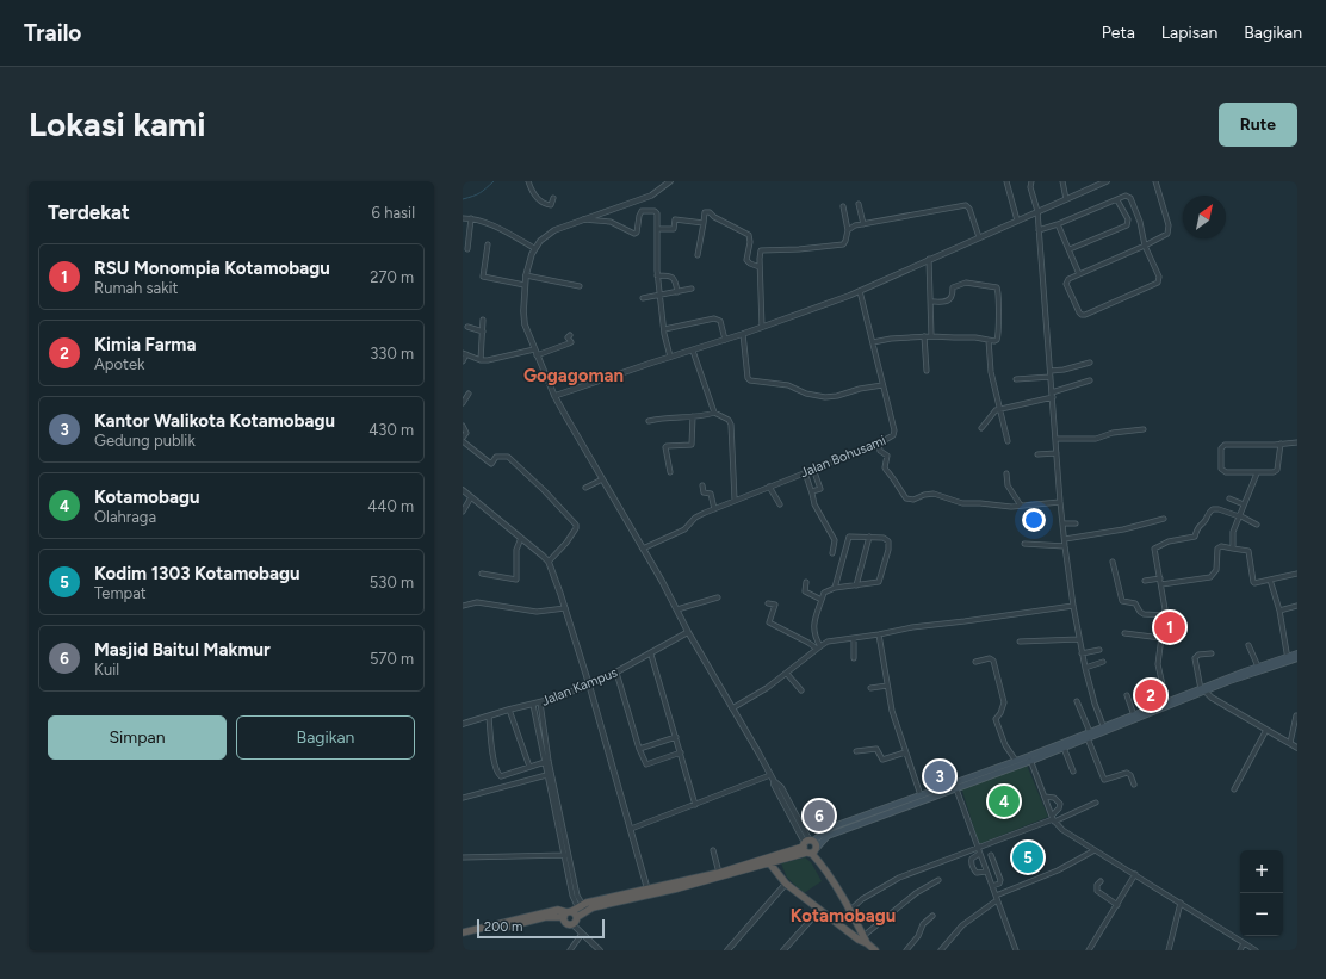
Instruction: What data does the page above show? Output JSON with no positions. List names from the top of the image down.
{
  "streets": {
    "street": ["Jalan Bohusami", "Jalan Kampus"]
  },
  "districts": ["Gogagoman", "Kotamobagu"],
  "scale_bar": "200 m",
  "north": "top right",
  "page": {
    "header": "Trailo",
    "nav": ["Peta", "Lapisan", "Bagikan"],
    "buttons": [
      "Rute",
      ["Simpan", "Bagikan"]
    ],
    "title": "Lokasi kami",
    "heading": ["Terdekat", "6 hasil"],
    "list": [
      {
        "mark": "1",
        "name": "RSU Monompia Kotamobagu",
        "note": "Rumah sakit",
        "value": "270 m"
      },
      {
        "mark": "2",
        "name": "Kimia Farma",
        "note": "Apotek",
        "value": "330 m"
      },
      {
        "mark": "3",
        "name": "Kantor Walikota Kotamobagu",
        "note": "Gedung publik",
        "value": "430 m"
      },
      {
        "mark": "4",
        "name": "Kotamobagu",
        "note": "Olahraga",
        "value": "440 m"
      },
      {
        "mark": "5",
        "name": "Kodim 1303 Kotamobagu",
        "note": "Tempat",
        "value": "530 m"
      },
      {
        "mark": "6",
        "name": "Masjid Baitul Makmur",
        "note": "Kuil",
        "value": "570 m"
      }
    ],
    "pins": [
      "1",
      "2",
      "3",
      "4",
      "6",
      "5"
    ],
    "map_buttons": ["+", "−"],
    "scale": "200 m"
  }
}
